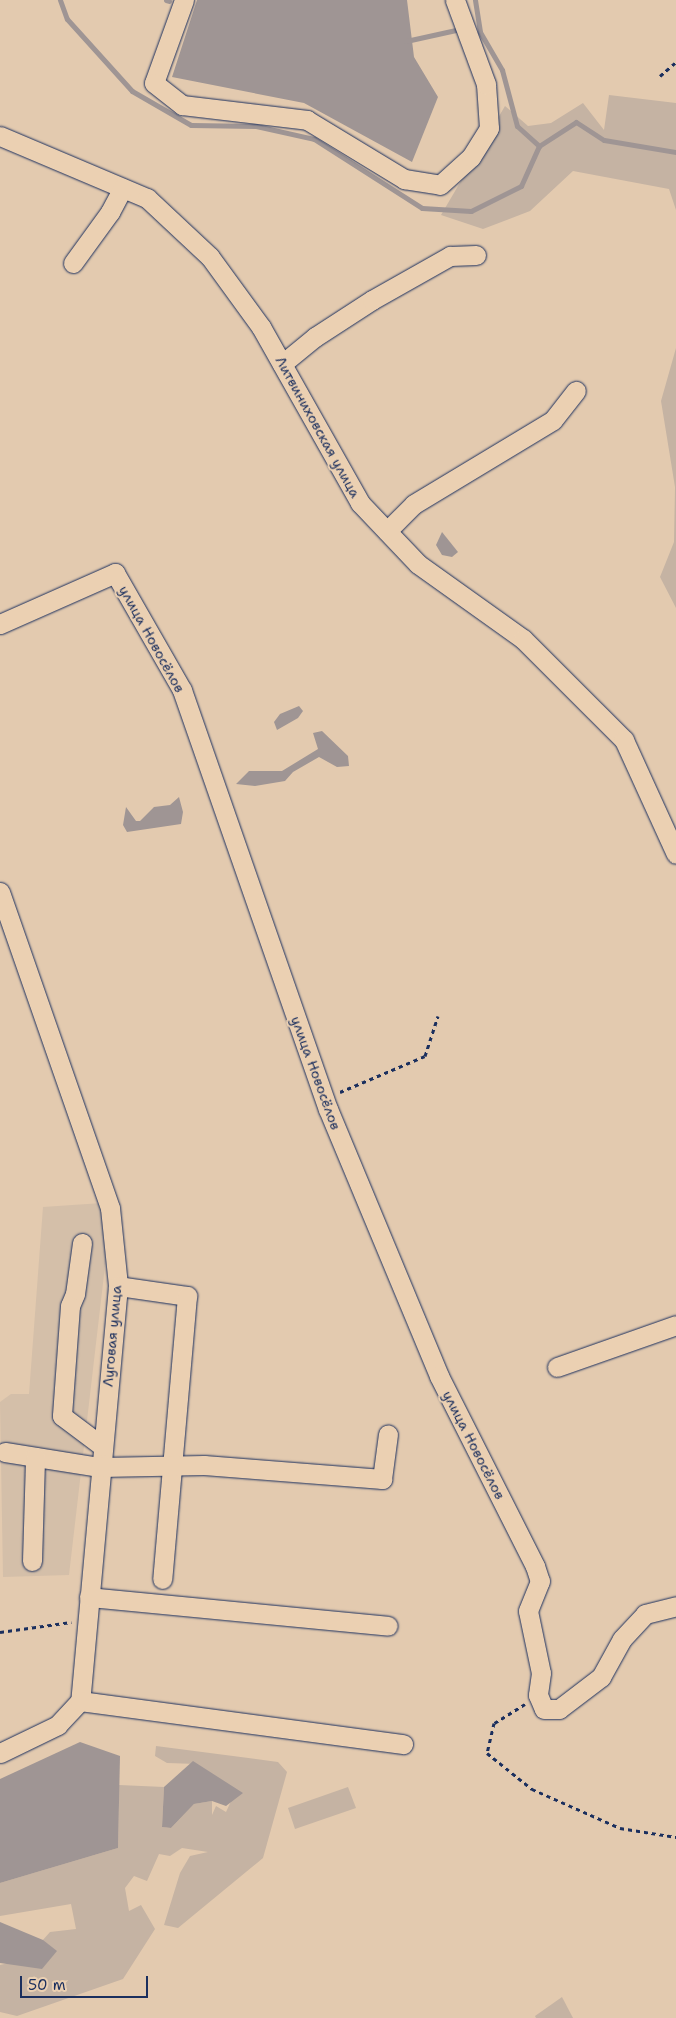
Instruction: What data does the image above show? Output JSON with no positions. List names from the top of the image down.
{
  "streets": {
    "street": ["Литвиниховская улица", "улица Новосёлов", "Луговая улица"]
  },
  "scale_bar": "50 m"
}
